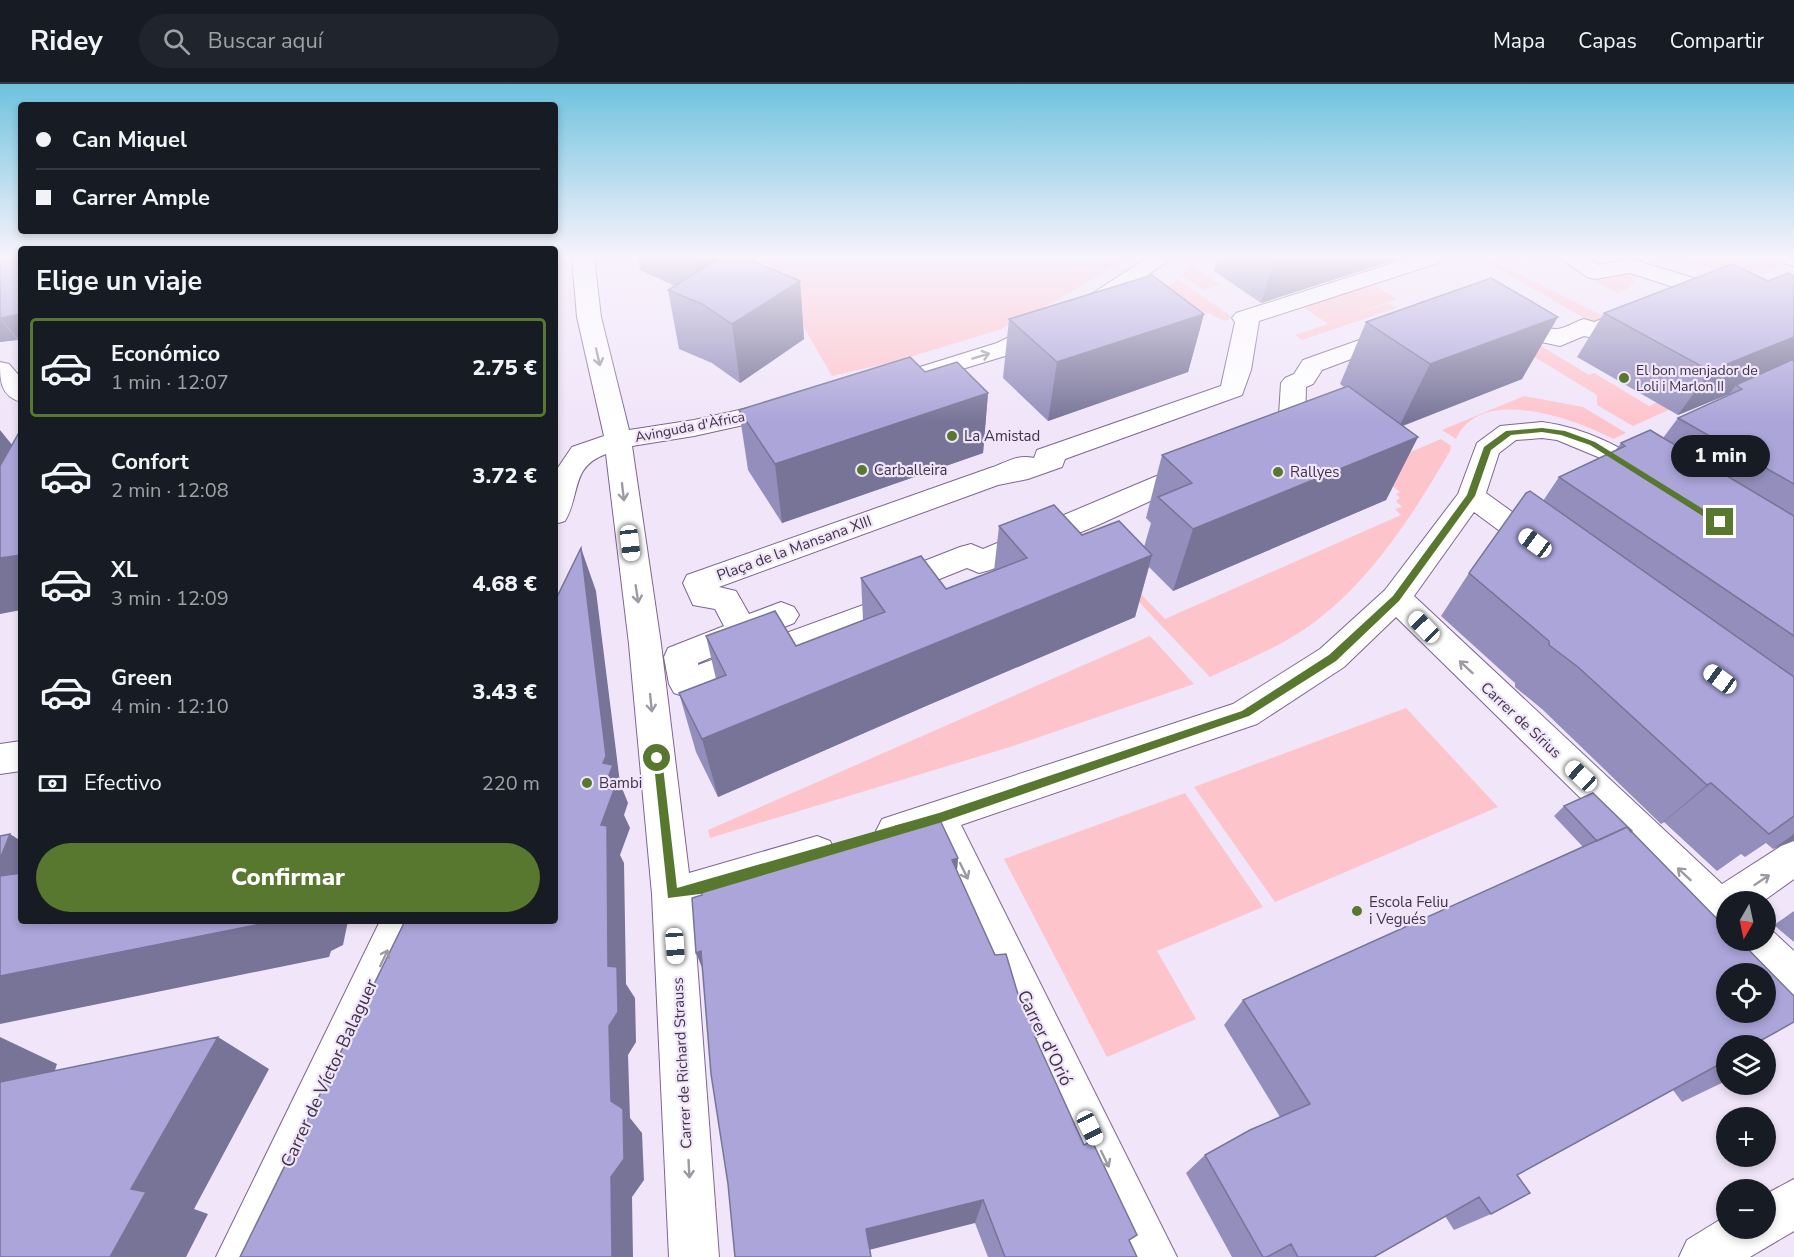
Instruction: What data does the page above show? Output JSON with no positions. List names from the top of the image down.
{
  "streets": {
    "street": [
      "Avinguda d'Àfrica",
      "Plaça de la Mansana XIII",
      "Carrer de Sírius",
      "Carrer d'Orió",
      "Carrer de Richard Strauss",
      "Carrer de Víctor Balaguer"
    ]
  },
  "crossings": [
    ["Avinguda d'Àfrica", "Carrer de Richard Strauss"]
  ],
  "one_way": [
    "Carrer de Sírius",
    "Carrer d'Orió",
    "Carrer de Richard Strauss",
    "Carrer de Víctor Balaguer"
  ],
  "places": [
    "El bon menjador de Loli i Marlon II",
    "La Amistad",
    "Carballeira",
    "Rallyes",
    "Bambi",
    "Escola Feliu i Vegués"
  ],
  "north": "bottom",
  "page": {
    "header": "Ridey",
    "search": "Buscar aquí",
    "nav": ["Mapa", "Capas", "Compartir"],
    "banner": ["Can Miquel", "Carrer Ample"],
    "heading": "Elige un viaje",
    "list": [
      {
        "name": "Económico",
        "note": "1 min · 12:07",
        "value": "2.75 €"
      },
      {
        "name": "Confort",
        "note": "2 min · 12:08",
        "value": "3.72 €"
      },
      {
        "name": "XL",
        "note": "3 min · 12:09",
        "value": "4.68 €"
      },
      {
        "name": "Green",
        "note": "4 min · 12:10",
        "value": "3.43 €"
      }
    ],
    "bubble": "1 min",
    "pay": ["Efectivo", "220 m"],
    "buttons": "Confirmar",
    "map_buttons": ["+", "−"]
  }
}
